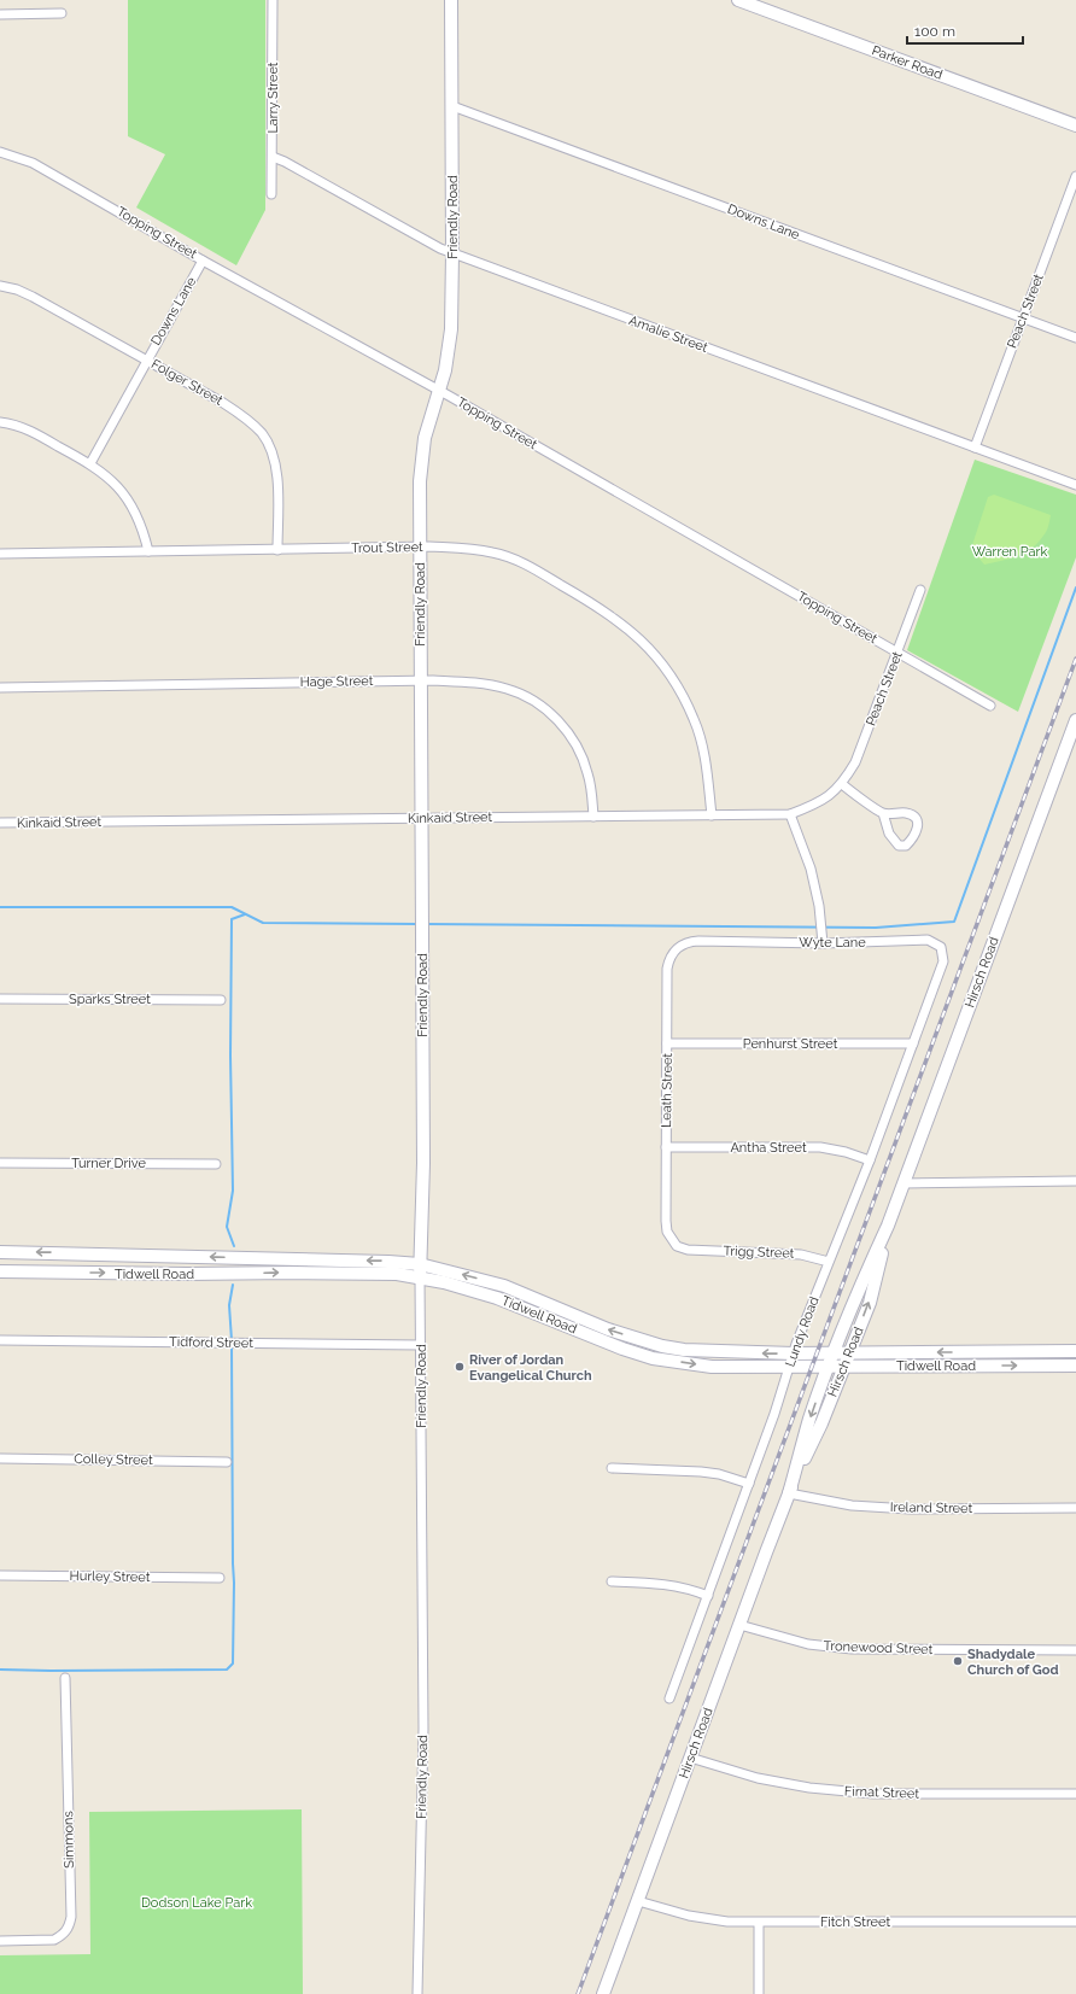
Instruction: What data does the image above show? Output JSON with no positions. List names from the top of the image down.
{
  "streets": {
    "main road": [
      "Parker Road",
      "Friendly Road",
      "Hirsch Road",
      "Tidwell Road"
    ],
    "street": [
      "Larry Street",
      "Downs Lane",
      "Topping Street",
      "Peach Street",
      "Amalie Street",
      "Folger Street",
      "Trout Street",
      "Hage Street",
      "Kinkaid Street",
      "Wyte Lane",
      "Sparks Street",
      "Penhurst Street",
      "Leath Street",
      "Antha Street",
      "Turner Drive",
      "Trigg Street",
      "Lundy Road",
      "Tidford Street",
      "Colley Street",
      "Ireland Street",
      "Hurley Street",
      "Tronewood Street",
      "Firnat Street",
      "Simmons",
      "Fitch Street"
    ]
  },
  "crossings": [
    ["Larry Street", "Amalie Street"],
    ["Friendly Road", "Downs Lane"],
    ["Friendly Road", "Topping Street"],
    ["Friendly Road", "Amalie Street"],
    ["Friendly Road", "Trout Street"],
    ["Friendly Road", "Hage Street"],
    ["Friendly Road", "Kinkaid Street"],
    ["Friendly Road", "Tidwell Road"],
    ["Friendly Road", "Tidford Street"],
    ["Downs Lane", "Topping Street"],
    ["Downs Lane", "Peach Street"],
    ["Downs Lane", "Folger Street"],
    ["Topping Street", "Peach Street"],
    ["Peach Street", "Amalie Street"],
    ["Peach Street", "Kinkaid Street"],
    ["Folger Street", "Trout Street"],
    ["Trout Street", "Kinkaid Street"],
    ["Hage Street", "Kinkaid Street"],
    ["Wyte Lane", "Leath Street"],
    ["Wyte Lane", "Lundy Road"],
    ["Hirsch Road", "Tidwell Road"],
    ["Hirsch Road", "Ireland Street"],
    ["Hirsch Road", "Tronewood Street"],
    ["Hirsch Road", "Firnat Street"],
    ["Hirsch Road", "Fitch Street"],
    ["Penhurst Street", "Leath Street"],
    ["Penhurst Street", "Lundy Road"],
    ["Leath Street", "Antha Street"],
    ["Leath Street", "Trigg Street"],
    ["Antha Street", "Lundy Road"],
    ["Trigg Street", "Lundy Road"],
    ["Tidwell Road", "Lundy Road"]
  ],
  "parks": ["Warren Park", "Dodson Lake Park"],
  "places": ["River of Jordan Evangelical Church", "Shadydale Church of God"],
  "scale_bar": "100 m"
}
